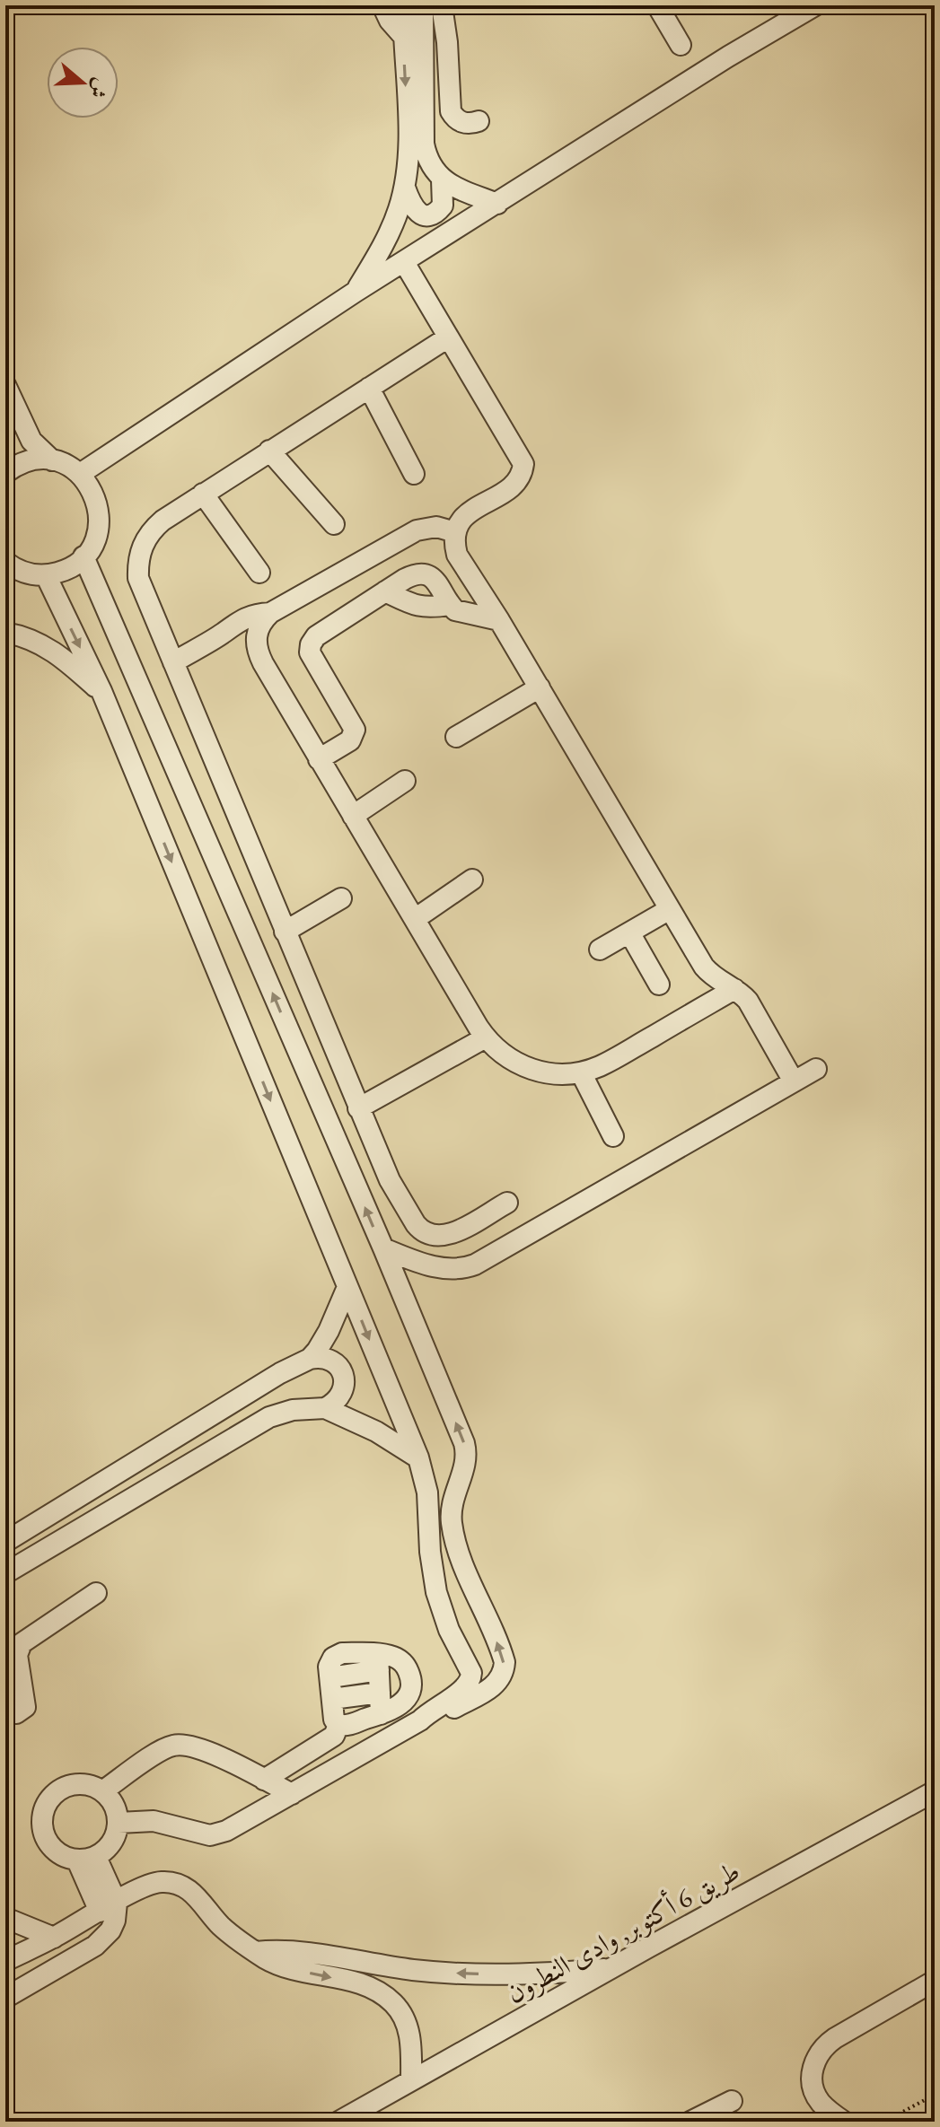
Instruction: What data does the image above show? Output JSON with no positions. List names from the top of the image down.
{
  "streets": {
    "street": ["طريق 6 أكتوبر, وادى النطرون"]
  },
  "north": "right"
}
